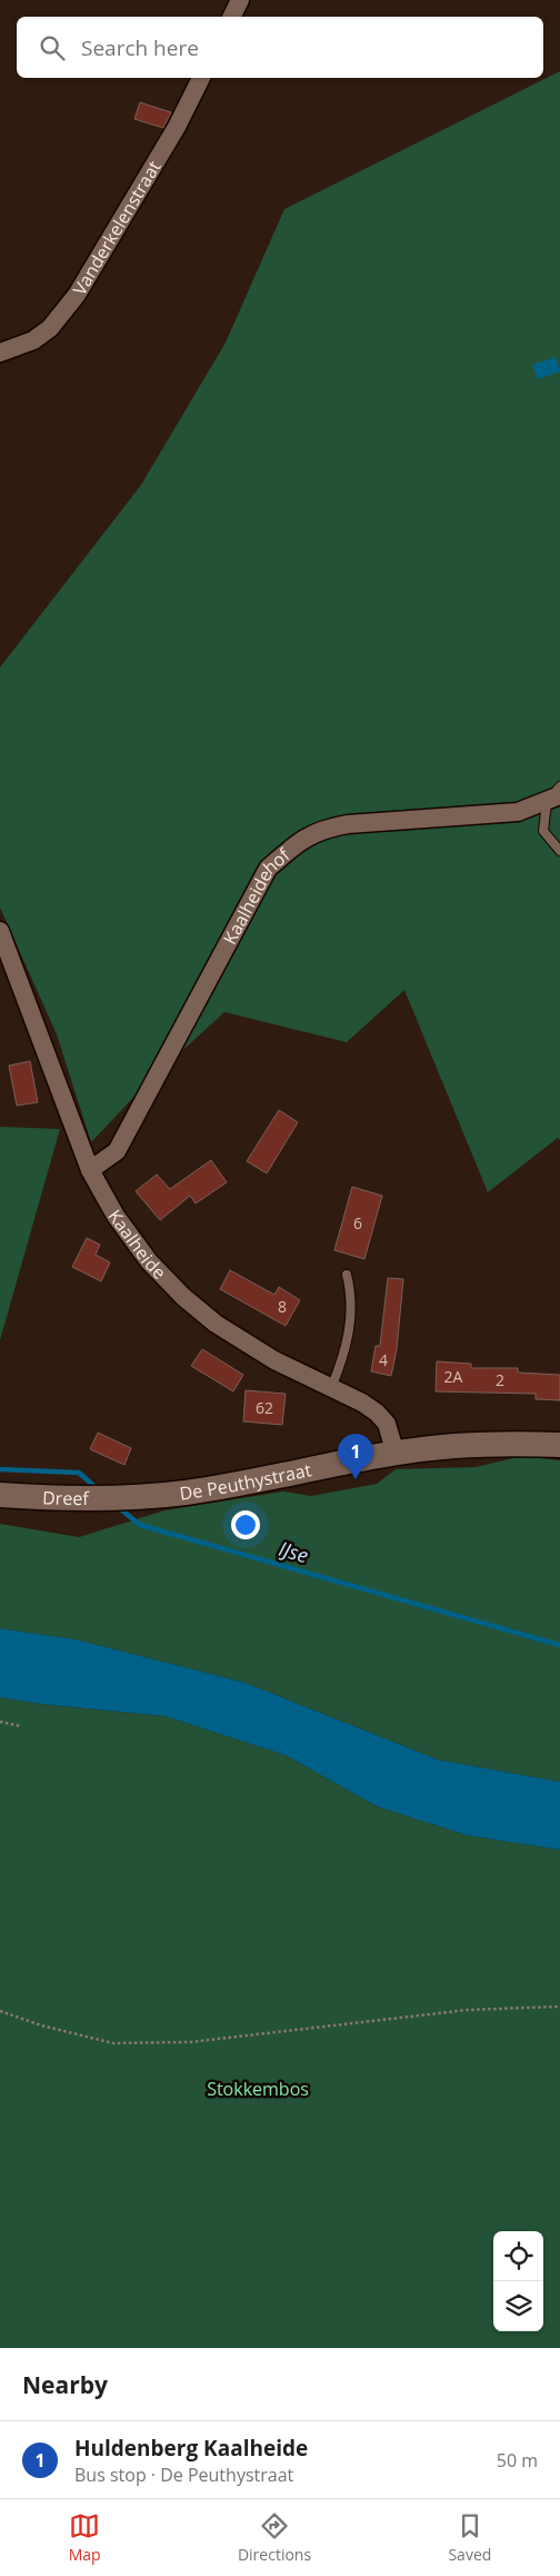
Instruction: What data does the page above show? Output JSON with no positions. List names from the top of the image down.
{
  "streets": {
    "main road": ["De Peuthystraat", "Dreef"],
    "street": ["Vanderkelenstraat", "Kaalheidehof", "Kaalheide"]
  },
  "crossings": [
    ["Kaalheidehof", "Kaalheide"],
    ["Kaalheide", "De Peuthystraat"],
    ["De Peuthystraat", "Dreef"]
  ],
  "water": ["IJse"],
  "parks": ["Stokkembos"],
  "house_numbers": [
    "6",
    "8",
    "4",
    "2A",
    "2",
    "62"
  ],
  "page": {
    "search": "Search here",
    "pins": "1",
    "heading": "Nearby",
    "list": [
      {
        "mark": "1",
        "name": "Huldenberg Kaalheide",
        "note": "Bus stop · De Peuthystraat",
        "value": "50 m"
      }
    ],
    "nav": ["Map", "Directions", "Saved"]
  }
}
